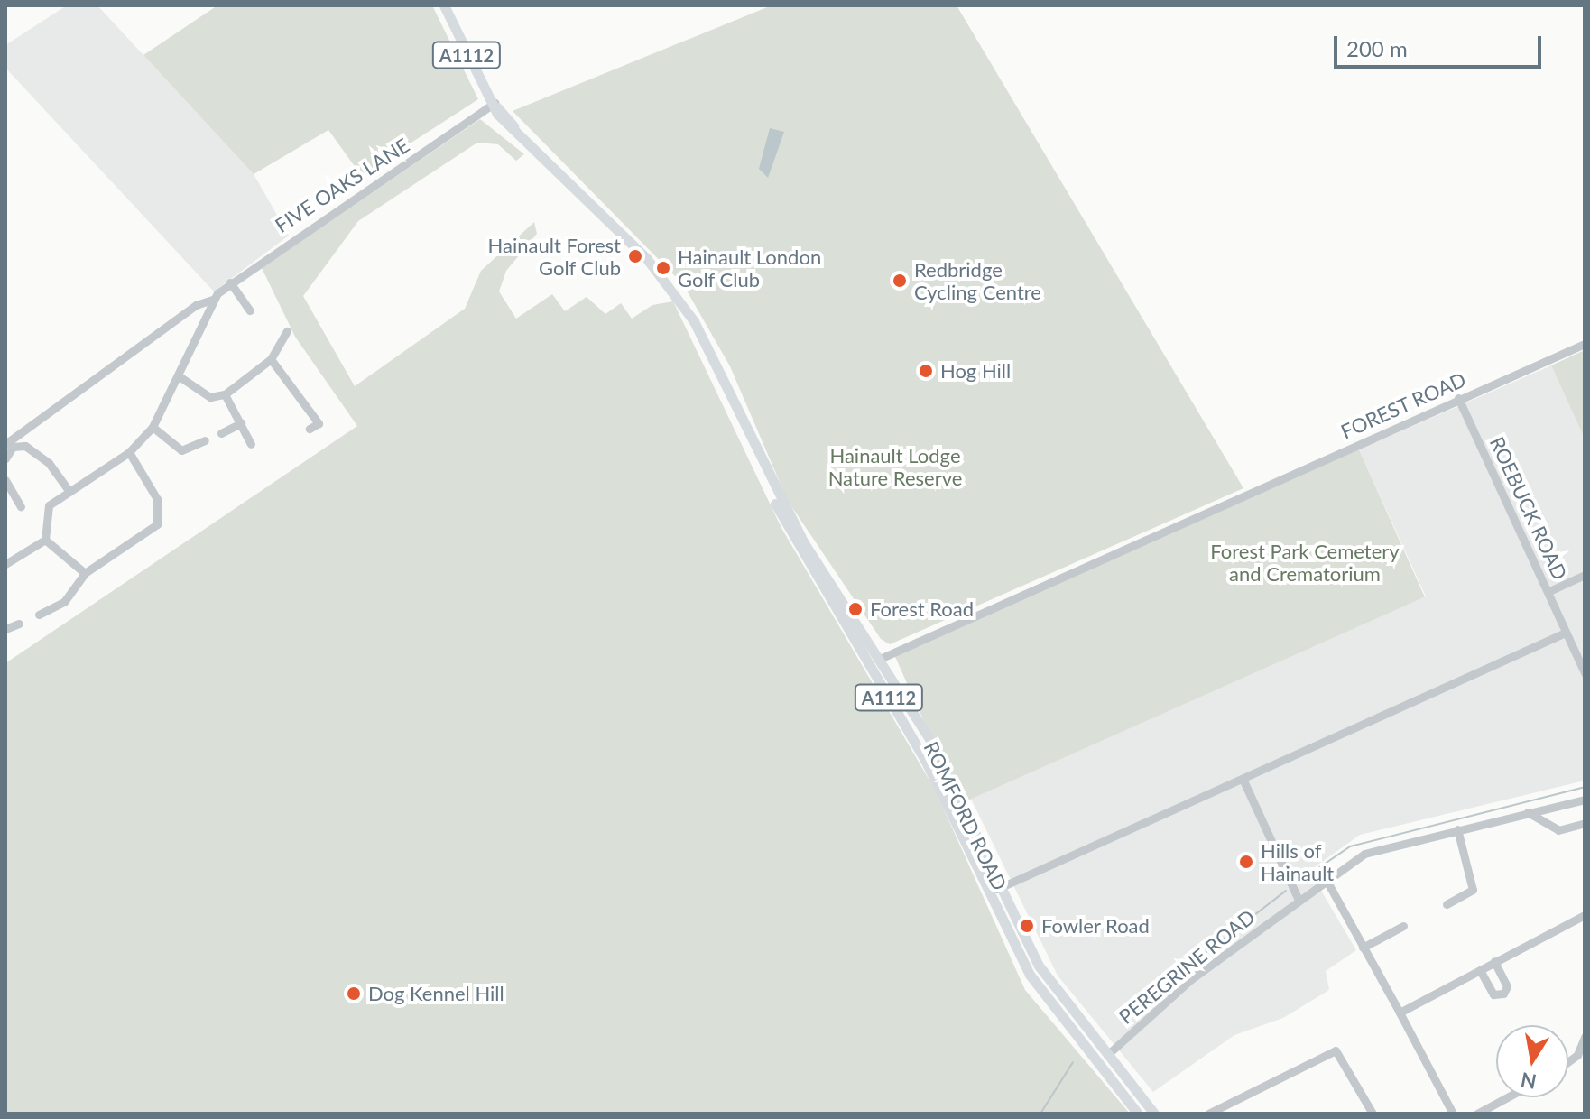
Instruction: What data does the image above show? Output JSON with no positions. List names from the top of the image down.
{
  "streets": {
    "main road": ["A1112", "ROMFORD ROAD"],
    "street": [
      "FIVE OAKS LANE",
      "FOREST ROAD",
      "ROEBUCK ROAD",
      "PEREGRINE ROAD"
    ]
  },
  "crossings": [
    ["FIVE OAKS LANE", "ROMFORD ROAD"],
    ["FOREST ROAD", "ROEBUCK ROAD"],
    ["FOREST ROAD", "ROMFORD ROAD"],
    ["ROMFORD ROAD", "PEREGRINE ROAD"]
  ],
  "parks": ["Hainault Lodge Nature Reserve", "Forest Park Cemetery and Crematorium"],
  "places": [
    "Hainault Forest Golf Club",
    "Hainault London Golf Club",
    "Redbridge Cycling Centre",
    "Hog Hill",
    "Forest Road",
    "Hills of Hainault",
    "Fowler Road",
    "Dog Kennel Hill"
  ],
  "scale_bar": "200 m",
  "north": "bottom"
}
